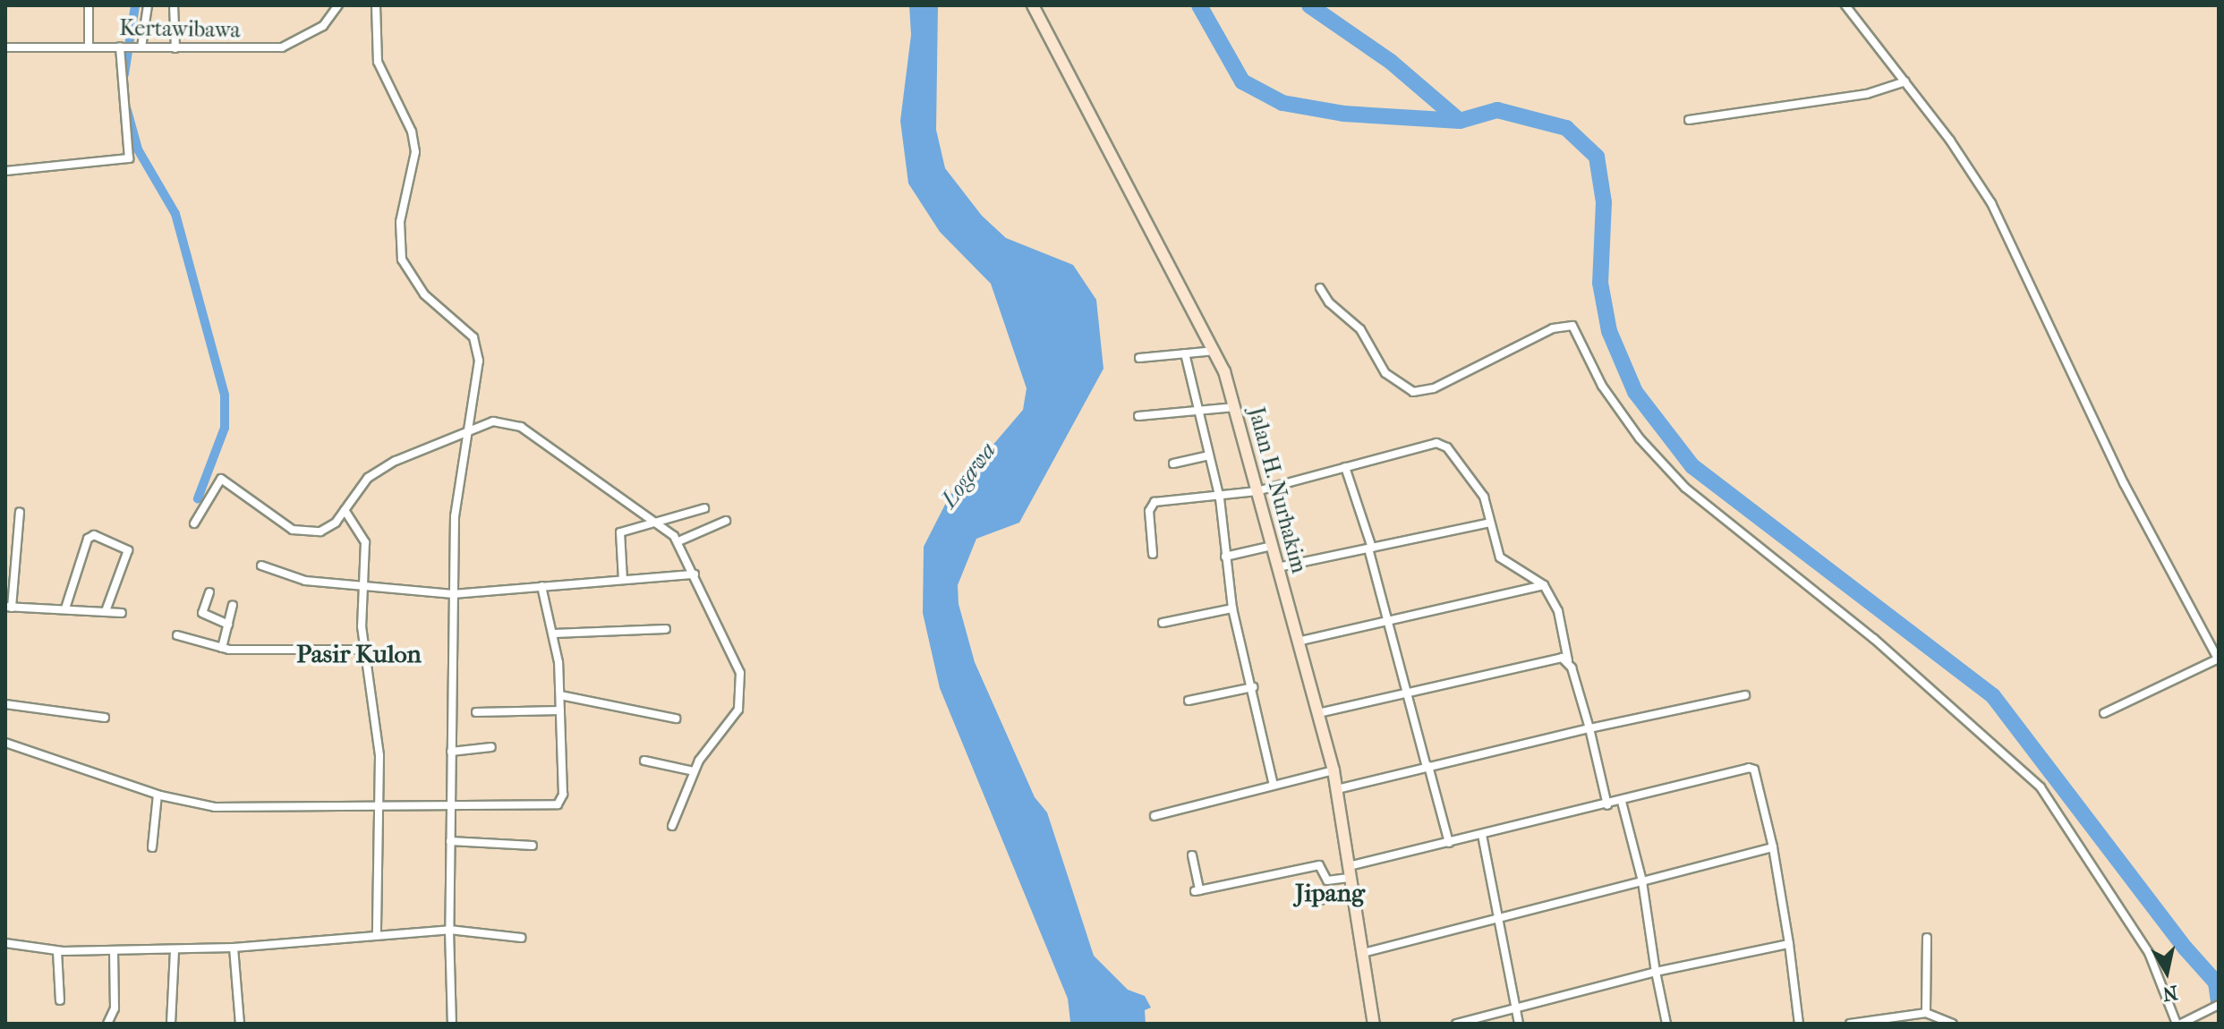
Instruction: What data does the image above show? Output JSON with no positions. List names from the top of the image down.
{
  "streets": {
    "main road": ["Jalan H. Nurhakim"],
    "street": ["Kertawibawa"]
  },
  "districts": ["Pasir Kulon", "Jipang"],
  "water": ["Logawa"],
  "north": "bottom"
}
